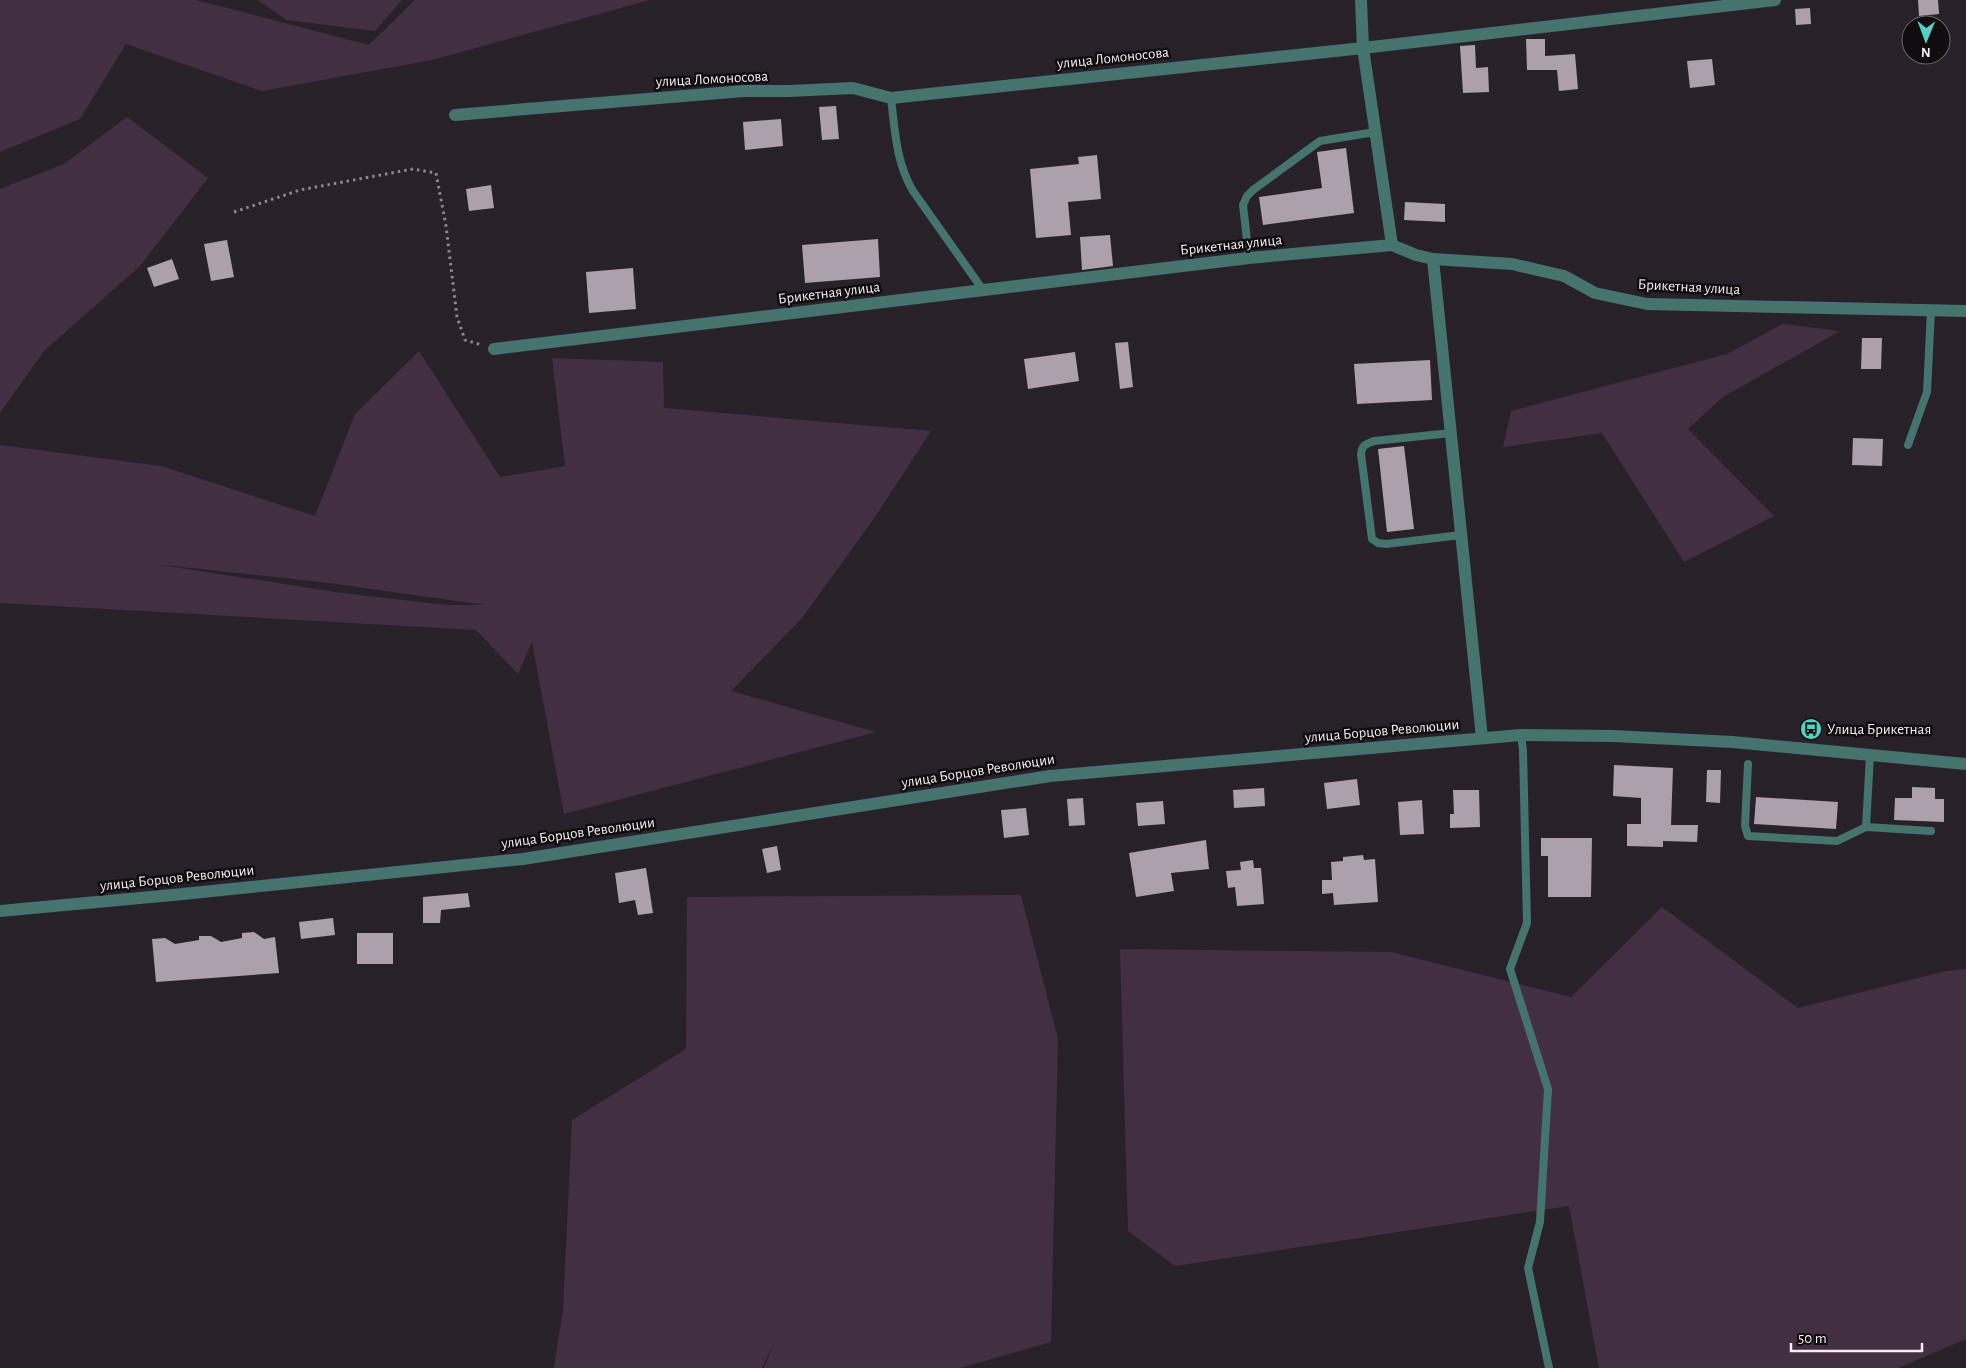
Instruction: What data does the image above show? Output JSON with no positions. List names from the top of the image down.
{
  "streets": {
    "street": ["улица Ломоносова", "Брикетная улица", "улица Борцов Революции"]
  },
  "places": {
    "bus stop": ["Улица Брикетная"]
  },
  "scale_bar": "50 m",
  "north": "bottom"
}
